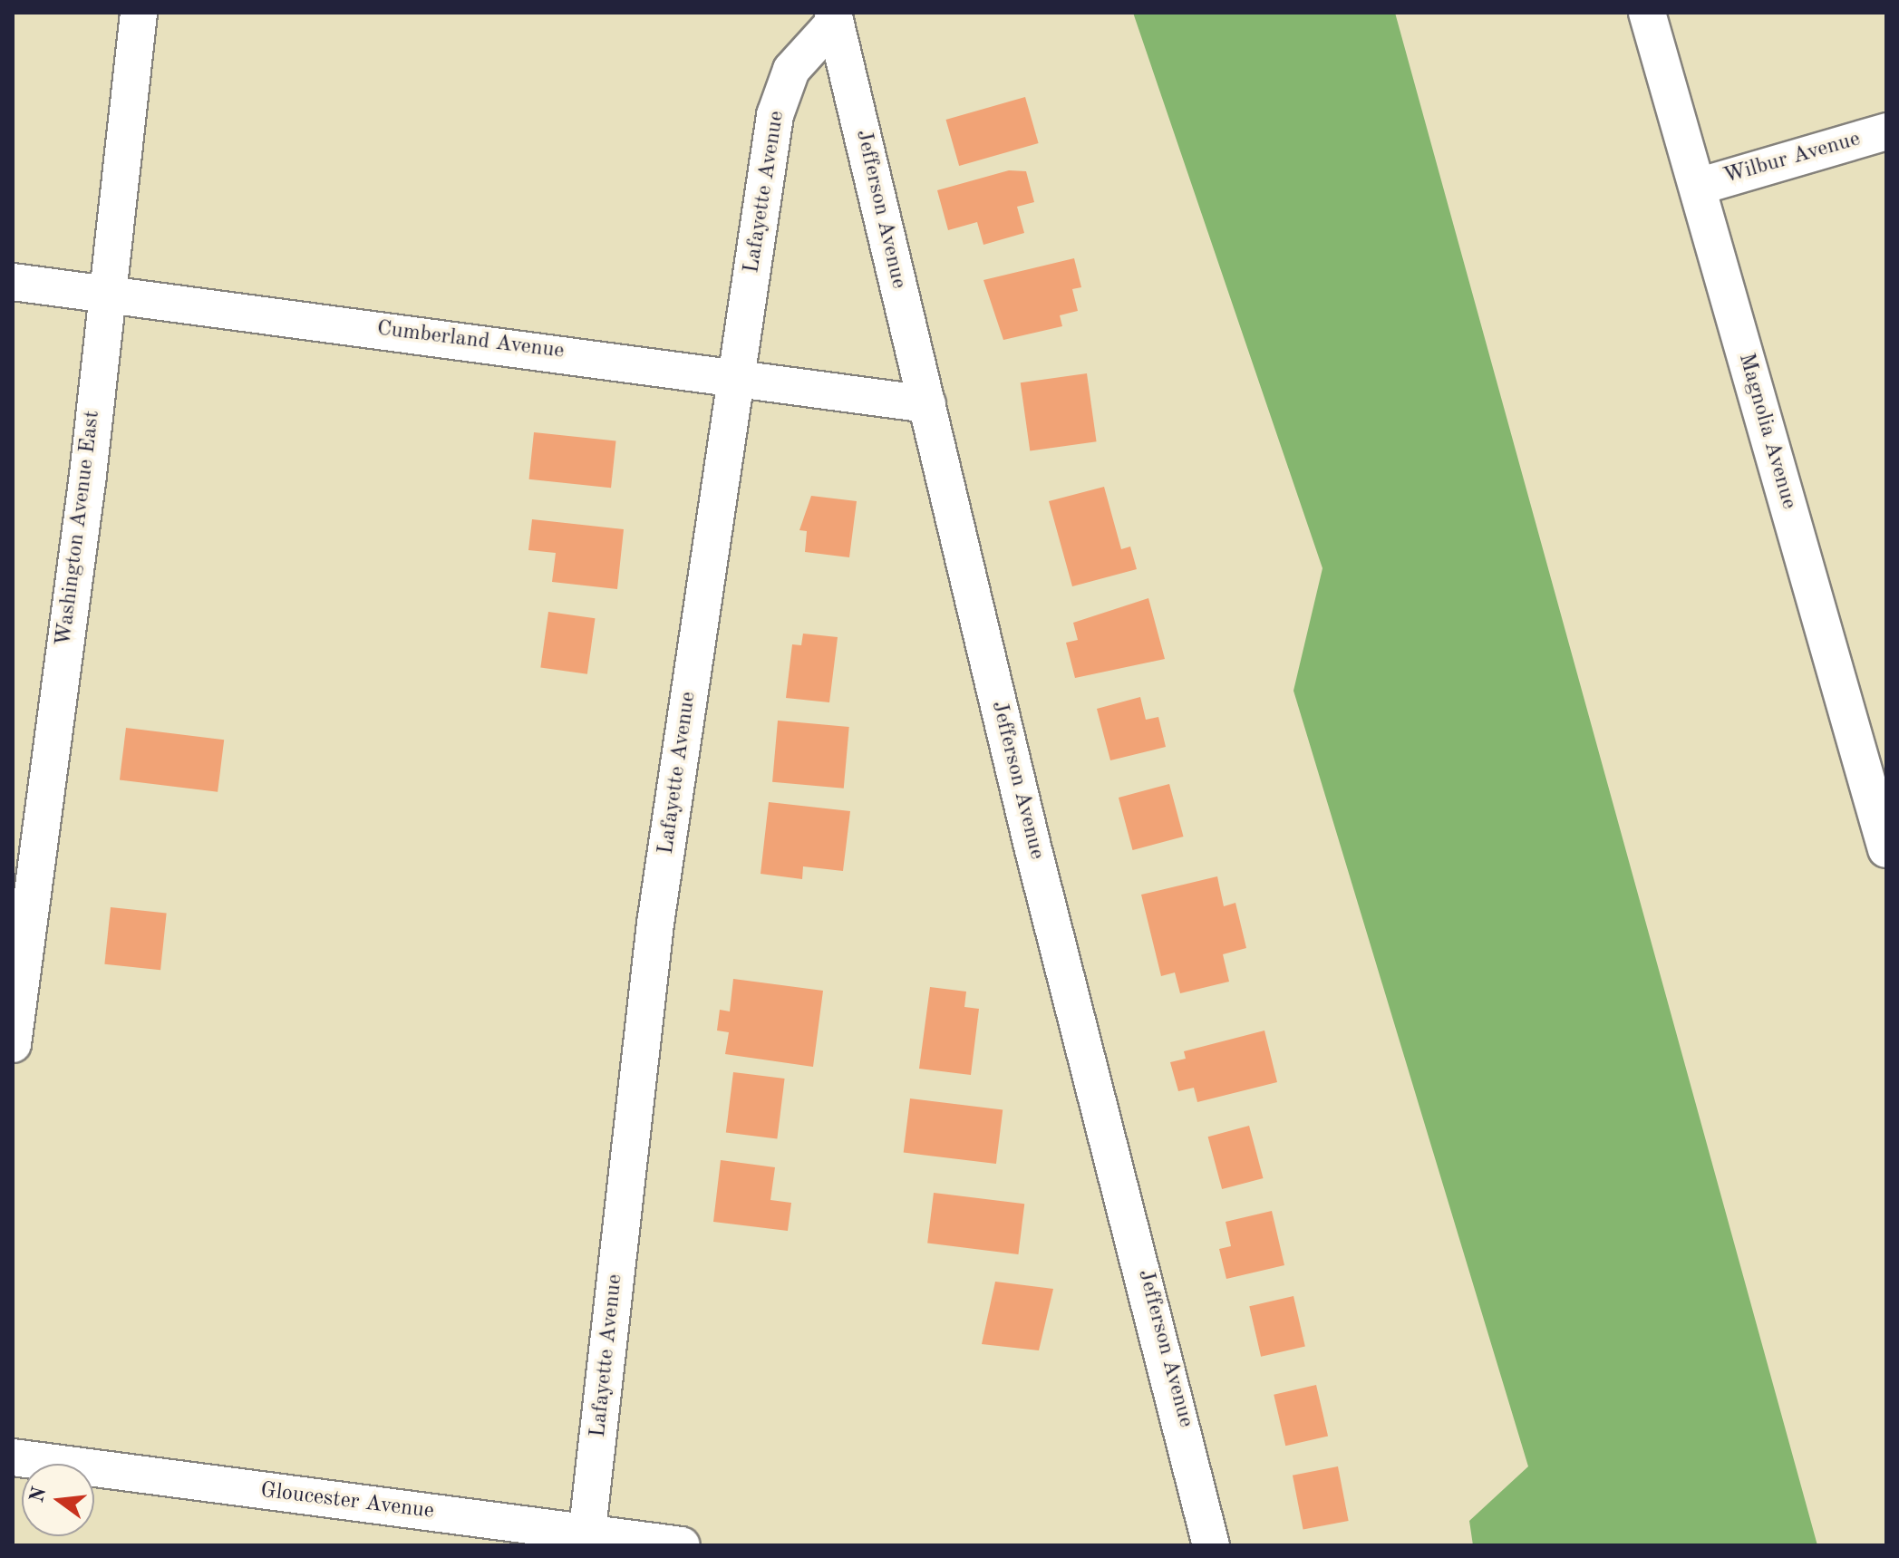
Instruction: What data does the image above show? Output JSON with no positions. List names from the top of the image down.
{
  "streets": {
    "street": [
      "Wilbur Avenue",
      "Lafayette Avenue",
      "Jefferson Avenue",
      "Cumberland Avenue",
      "Magnolia Avenue",
      "Washington Avenue East",
      "Gloucester Avenue"
    ]
  },
  "crossings": [
    ["Wilbur Avenue", "Magnolia Avenue"],
    ["Lafayette Avenue", "Jefferson Avenue"],
    ["Lafayette Avenue", "Cumberland Avenue"],
    ["Lafayette Avenue", "Gloucester Avenue"],
    ["Jefferson Avenue", "Cumberland Avenue"],
    ["Cumberland Avenue", "Washington Avenue East"]
  ],
  "north": "left"
}
